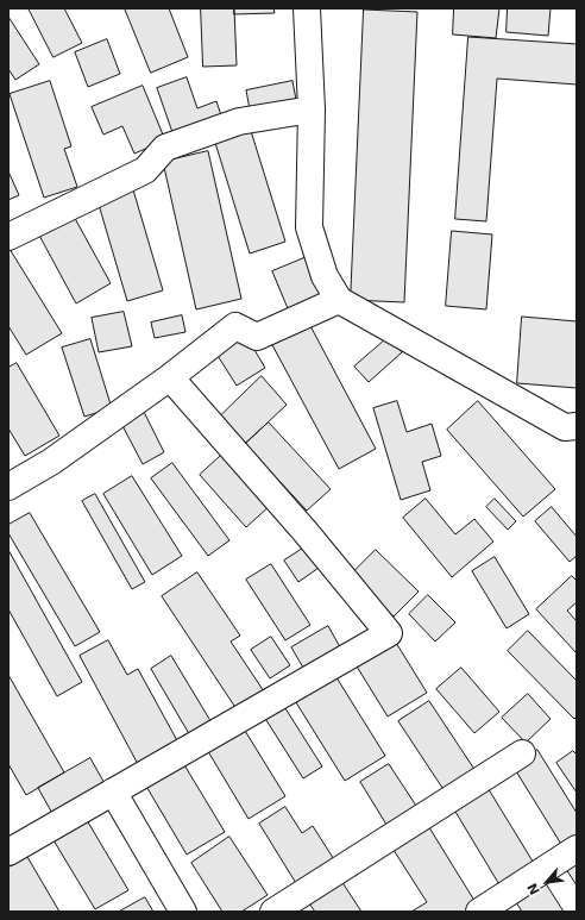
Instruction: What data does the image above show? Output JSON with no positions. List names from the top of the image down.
{
  "north": "bottom left"
}
